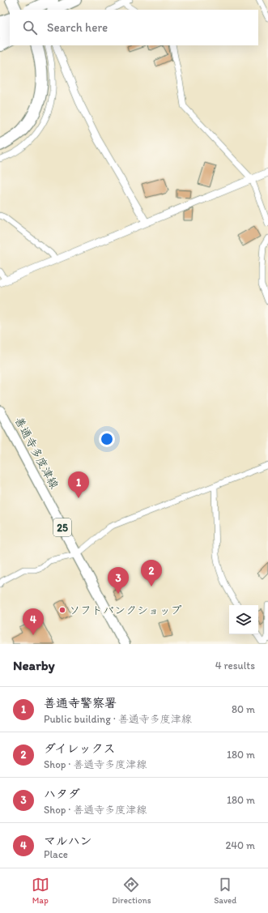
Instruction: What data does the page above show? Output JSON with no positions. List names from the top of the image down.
{
  "streets": {
    "main road": ["善通寺多度津線", "25"]
  },
  "places": ["ソフトバンクショップ"],
  "page": {
    "search": "Search here",
    "pins": [
      "1",
      "2",
      "3",
      "4"
    ],
    "heading": ["Nearby", "4 results"],
    "list": [
      {
        "mark": "1",
        "name": "善通寺警察署",
        "note": "Public building · 善通寺多度津線",
        "value": "80 m"
      },
      {
        "mark": "2",
        "name": "ダイレックス",
        "note": "Shop · 善通寺多度津線",
        "value": "180 m"
      },
      {
        "mark": "3",
        "name": "ハタダ",
        "note": "Shop · 善通寺多度津線",
        "value": "180 m"
      },
      {
        "mark": "4",
        "name": "マルハン",
        "note": "Place",
        "value": "240 m"
      }
    ],
    "nav": ["Map", "Directions", "Saved"]
  }
}
